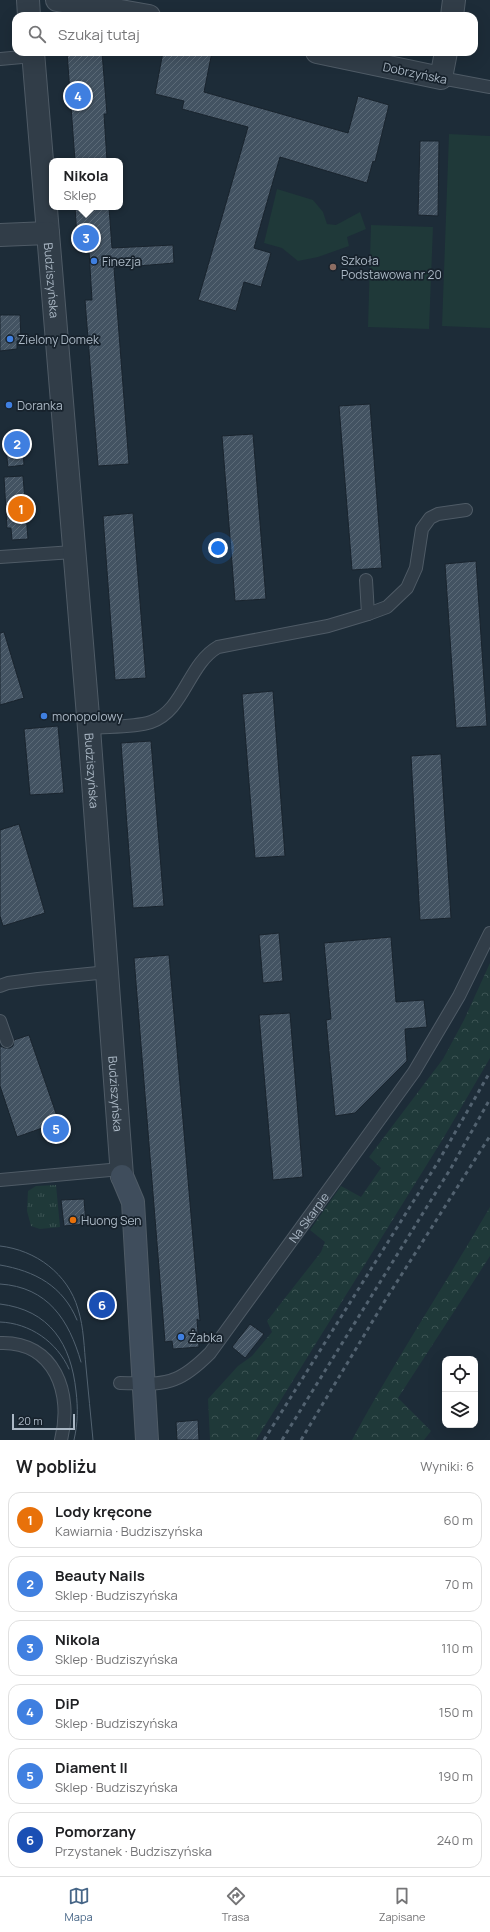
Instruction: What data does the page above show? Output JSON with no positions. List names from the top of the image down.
{
  "streets": {
    "street": ["Dobrzyńska", "Budziszyńska"],
    "lane": ["Na Skarpie"]
  },
  "crossings": [
    ["Budziszyńska", "Na Skarpie"]
  ],
  "places": [
    "Finezja",
    "Szkoła Podstawowa nr 20",
    "Zielony Domek",
    "Doranka",
    "monopolowy",
    "Huong Sen",
    "Żabka"
  ],
  "scale_bar": "20 m",
  "page": {
    "search": "Szukaj tutaj",
    "pins": [
      "4",
      "3",
      "2",
      "1",
      "5",
      "6"
    ],
    "popup": ["Nikola", "Sklep"],
    "scale": "20 m",
    "heading": ["W pobliżu", "Wyniki: 6"],
    "list": [
      {
        "mark": "1",
        "name": "Lody kręcone",
        "note": "Kawiarnia · Budziszyńska",
        "value": "60 m"
      },
      {
        "mark": "2",
        "name": "Beauty Nails",
        "note": "Sklep · Budziszyńska",
        "value": "70 m"
      },
      {
        "mark": "3",
        "name": "Nikola",
        "note": "Sklep · Budziszyńska",
        "value": "110 m"
      },
      {
        "mark": "4",
        "name": "DiP",
        "note": "Sklep · Budziszyńska",
        "value": "150 m"
      },
      {
        "mark": "5",
        "name": "Diament II",
        "note": "Sklep · Budziszyńska",
        "value": "190 m"
      },
      {
        "mark": "6",
        "name": "Pomorzany",
        "note": "Przystanek · Budziszyńska",
        "value": "240 m"
      }
    ],
    "nav": ["Mapa", "Trasa", "Zapisane"]
  }
}
